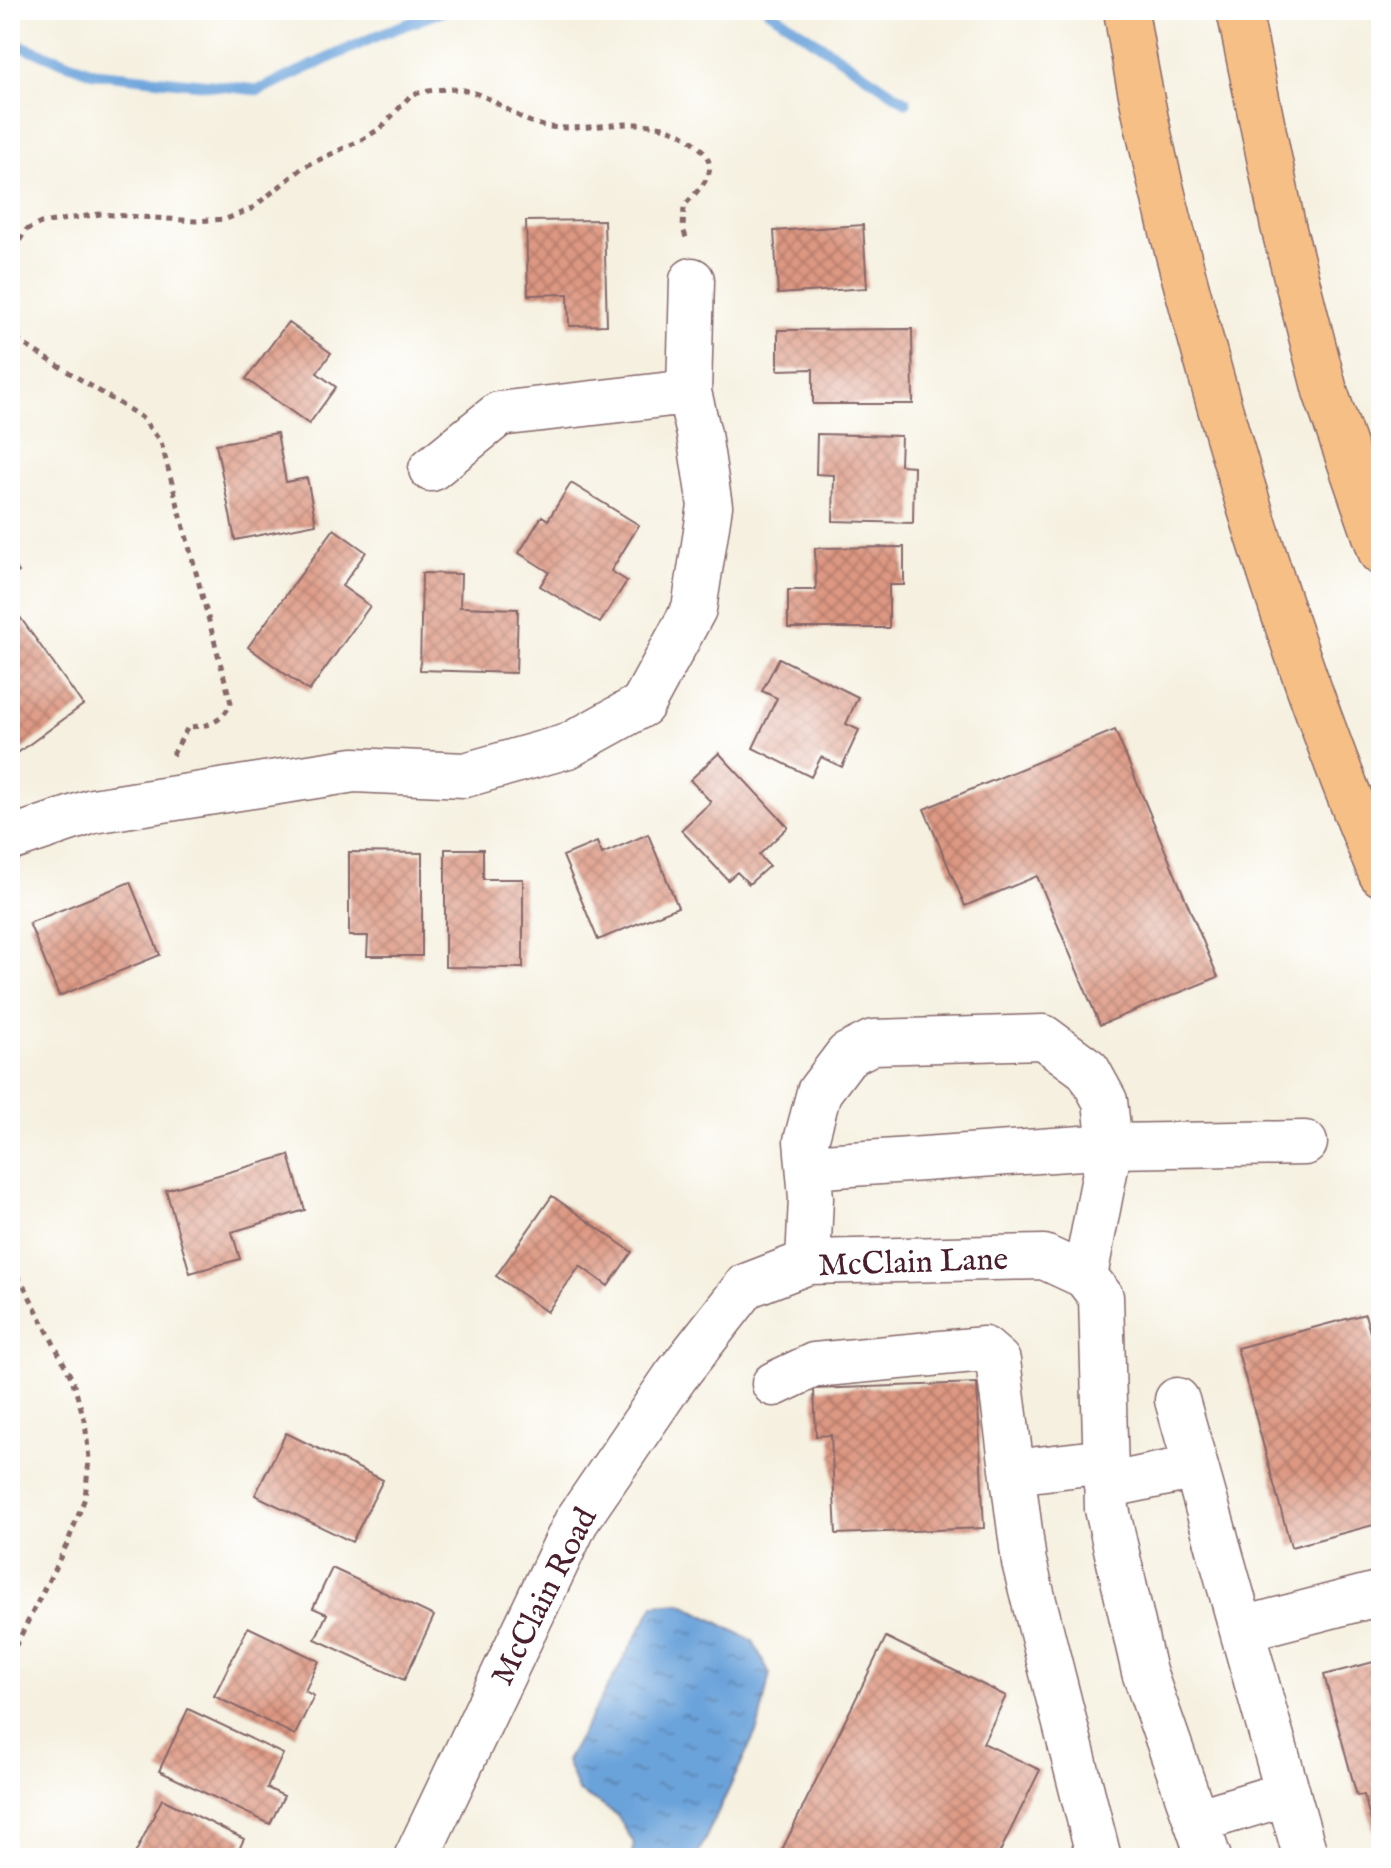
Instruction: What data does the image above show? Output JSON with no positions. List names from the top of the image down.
{
  "streets": {
    "street": ["McClain Lane", "McClain Road"]
  },
  "crossings": [
    ["McClain Lane", "McClain Road"]
  ]
}
